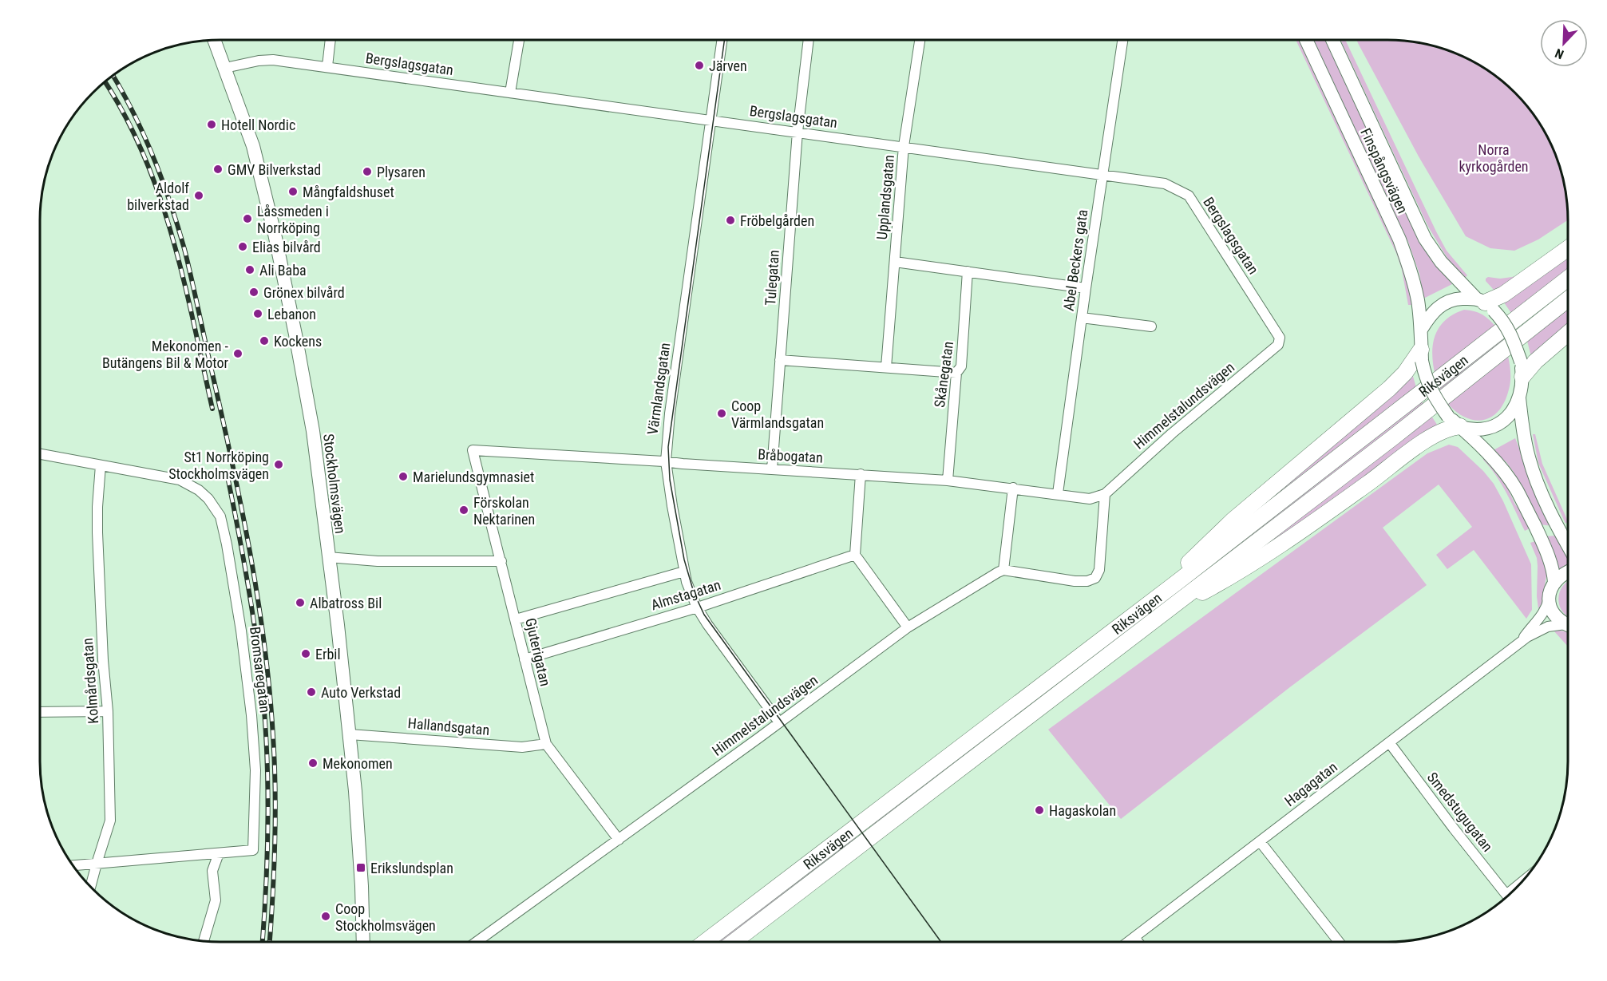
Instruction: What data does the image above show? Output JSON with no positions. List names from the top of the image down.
{
  "streets": {
    "highway": ["Riksvägen"],
    "main road": ["Finspångsvägen", "Stockholmsvägen"],
    "street": [
      "Bergslagsgatan",
      "Upplandsgatan",
      "Abel Beckers gata",
      "Tulegatan",
      "Skånegatan",
      "Värmlandsgatan",
      "Himmelstalundsvägen",
      "Bråbogatan",
      "Almstagatan",
      "Gjuterigatan",
      "Bromsaregatan",
      "Kolmårdsgatan",
      "Hallandsgatan",
      "Hagagatan",
      "Smedstugugatan"
    ]
  },
  "crossings": [
    ["Bergslagsgatan", "Upplandsgatan"],
    ["Bergslagsgatan", "Abel Beckers gata"],
    ["Bergslagsgatan", "Tulegatan"],
    ["Bergslagsgatan", "Värmlandsgatan"],
    ["Bergslagsgatan", "Himmelstalundsvägen"],
    ["Bergslagsgatan", "Stockholmsvägen"],
    ["Abel Beckers gata", "Bråbogatan"],
    ["Tulegatan", "Bråbogatan"],
    ["Skånegatan", "Bråbogatan"],
    ["Värmlandsgatan", "Himmelstalundsvägen"],
    ["Värmlandsgatan", "Bråbogatan"],
    ["Värmlandsgatan", "Almstagatan"],
    ["Himmelstalundsvägen", "Bråbogatan"],
    ["Himmelstalundsvägen", "Gjuterigatan"],
    ["Bråbogatan", "Gjuterigatan"],
    ["Stockholmsvägen", "Hallandsgatan"],
    ["Almstagatan", "Gjuterigatan"],
    ["Gjuterigatan", "Hallandsgatan"],
    ["Bromsaregatan", "Kolmårdsgatan"],
    ["Hagagatan", "Smedstugugatan"]
  ],
  "parks": ["Norra kyrkogården"],
  "places": {
    "other": [
      "Järven",
      "Hotell Nordic",
      "GMV Bilverkstad",
      "Plysaren",
      "Mångfaldshuset",
      "Aldolf bilverkstad",
      "Låssmeden i Norrköping",
      "Fröbelgården",
      "Elias bilvård",
      "Ali Baba",
      "Grönex bilvård",
      "Lebanon",
      "Kockens",
      "Mekonomen - Butängens Bil & Motor",
      "Coop Värmlandsgatan",
      "St1 Norrköping Stockholmsvägen",
      "Marielundsgymnasiet",
      "Förskolan Nektarinen",
      "Albatross Bil",
      "Erbil",
      "Auto Verkstad",
      "Mekonomen",
      "Hagaskolan",
      "Coop Stockholmsvägen"
    ],
    "transit": ["Erikslundsplan"]
  },
  "north": "bottom left"
}
